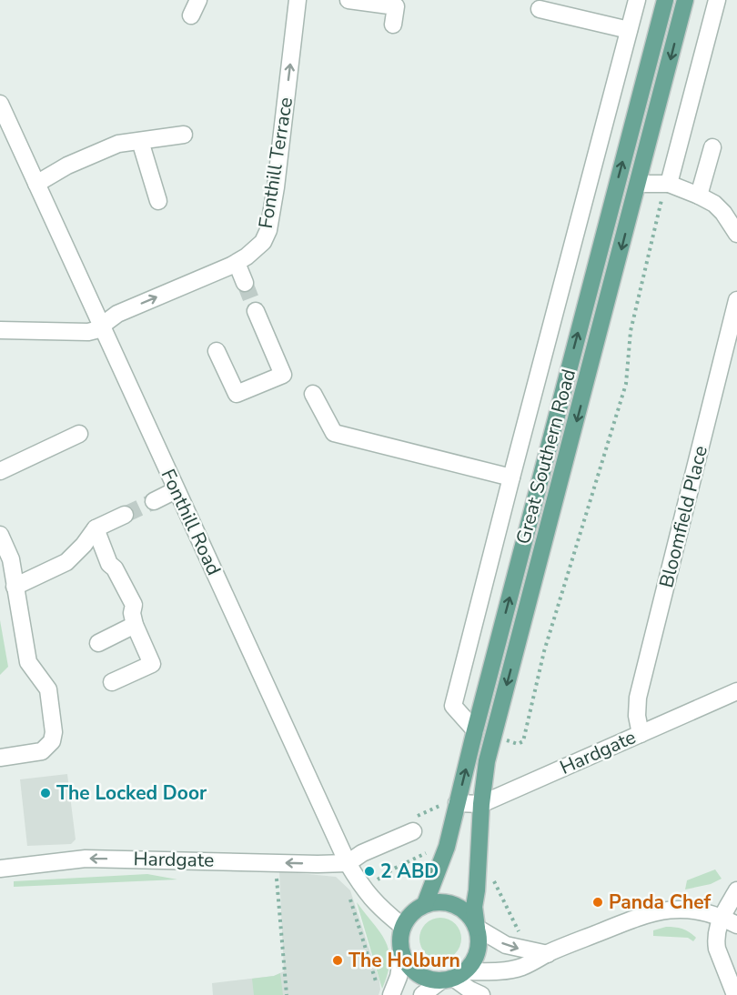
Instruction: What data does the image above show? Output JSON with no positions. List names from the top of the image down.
{
  "streets": {
    "main road": ["Great Southern Road"],
    "street": [
      "Fonthill Terrace",
      "Bloomfield Place",
      "Fonthill Road",
      "Hardgate"
    ]
  },
  "crossings": [
    ["Fonthill Terrace", "Fonthill Road"],
    ["Great Southern Road", "Fonthill Road"],
    ["Great Southern Road", "Hardgate"],
    ["Bloomfield Place", "Hardgate"],
    ["Fonthill Road", "Hardgate"]
  ],
  "one_way": ["Fonthill Terrace", "Hardgate"],
  "places": [
    "The Locked Door",
    "2 ABD",
    "Panda Chef",
    "The Holburn"
  ]
}
